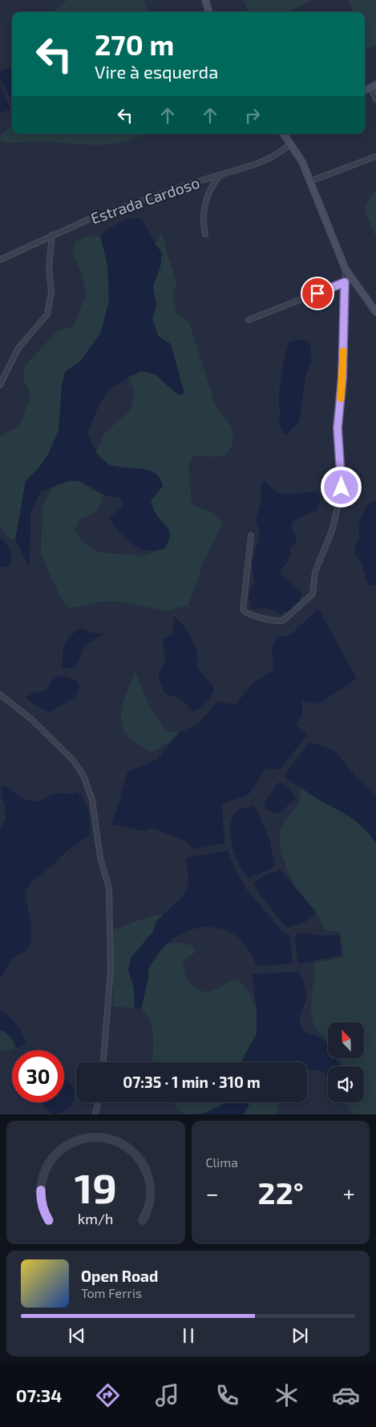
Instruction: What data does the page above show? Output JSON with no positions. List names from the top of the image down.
{
  "streets": {
    "street": ["Estrada Cardoso"]
  },
  "north": "top left",
  "page": {
    "turn": ["270 m", "Vire à esquerda"],
    "limit": "30",
    "trip": "07:35 · 1 min · 310 m",
    "tile": "Clima",
    "heat": ["−", "22°", "+"],
    "song": ["Open Road", "Tom Ferris"],
    "tabs": "07:34",
    "gauge": ["19", "km/h"]
  }
}
